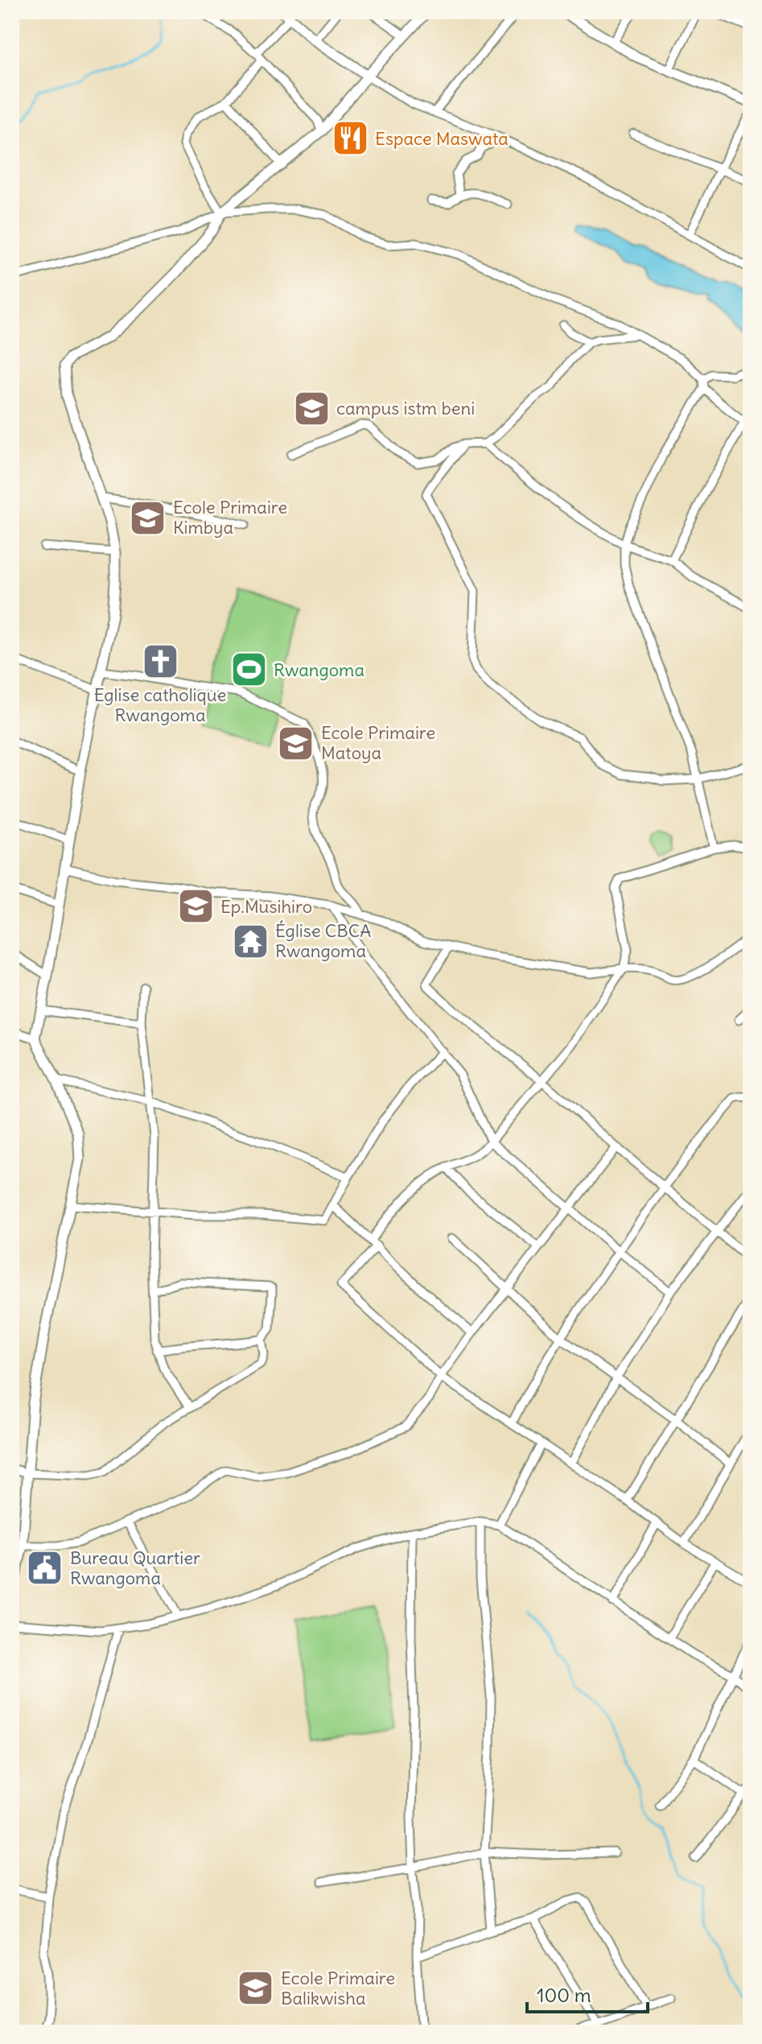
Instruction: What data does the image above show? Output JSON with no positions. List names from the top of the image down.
{
  "places": {
    "restaurant": ["Espace Maswata"],
    "school or university": [
      "campus istm beni",
      "Ecole Primaire Kimbya",
      "Ecole Primaire Matoya",
      "Ep.Musihiro",
      "Ecole Primaire Balikwisha"
    ],
    "church": ["Eglise catholique Rwangoma"],
    "sports": ["Rwangoma"],
    "temple": ["Église CBCA Rwangoma"],
    "public building": ["Bureau Quartier Rwangoma"]
  },
  "scale_bar": "100 m"
}
